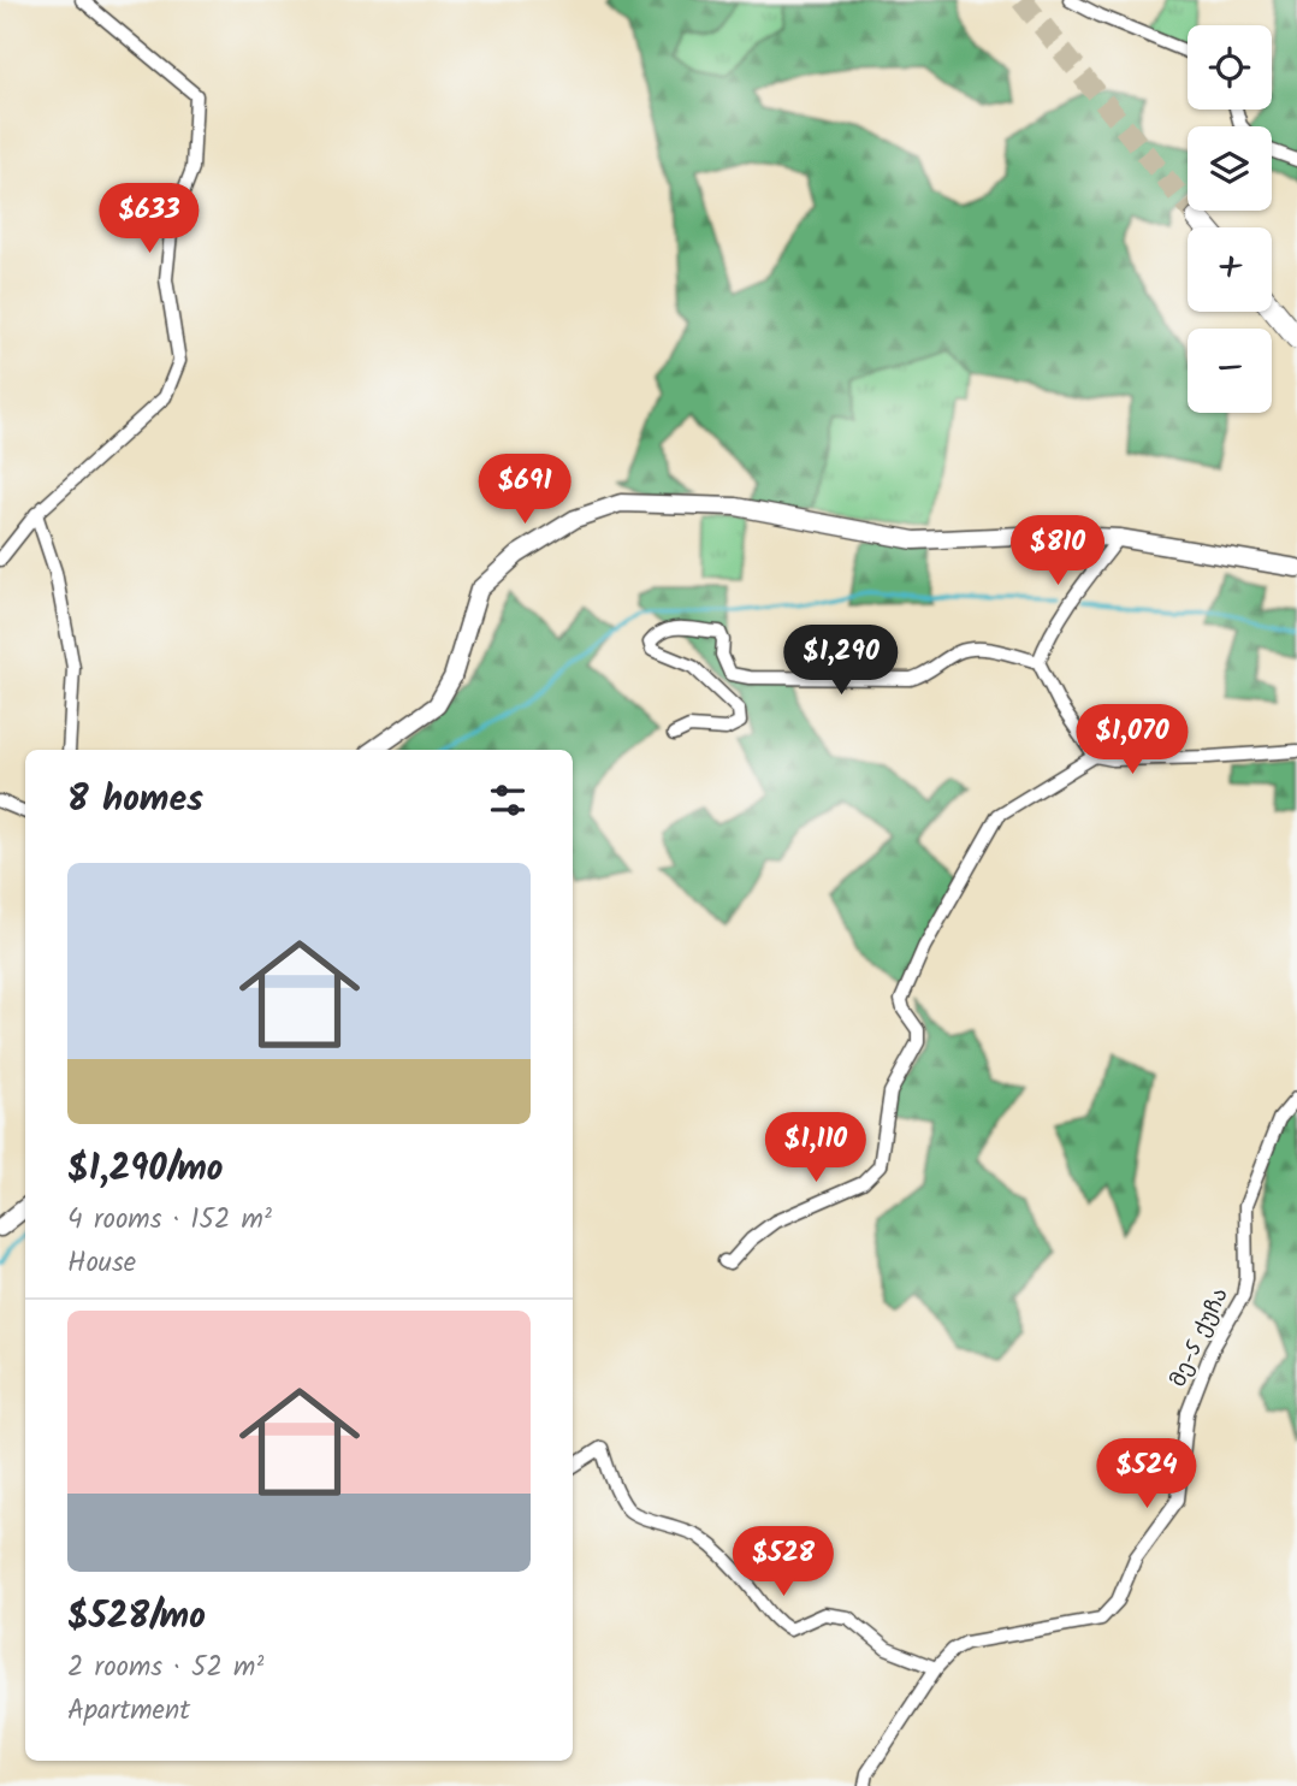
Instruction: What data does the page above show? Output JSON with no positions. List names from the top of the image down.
{
  "streets": {
    "street": ["მე-5 ქუჩა"]
  },
  "page": {
    "map_buttons": ["+", "−"],
    "price": [
      "$633",
      "$691",
      "$810",
      "$1,290",
      "$1,070",
      "$1,110",
      "$524",
      "$528"
    ],
    "heading": "8 homes",
    "list": [
      {
        "name": "$1,290/mo",
        "note": "4 rooms · 152 m² · House"
      },
      {
        "name": "$528/mo",
        "note": "2 rooms · 52 m² · Apartment"
      }
    ]
  }
}
